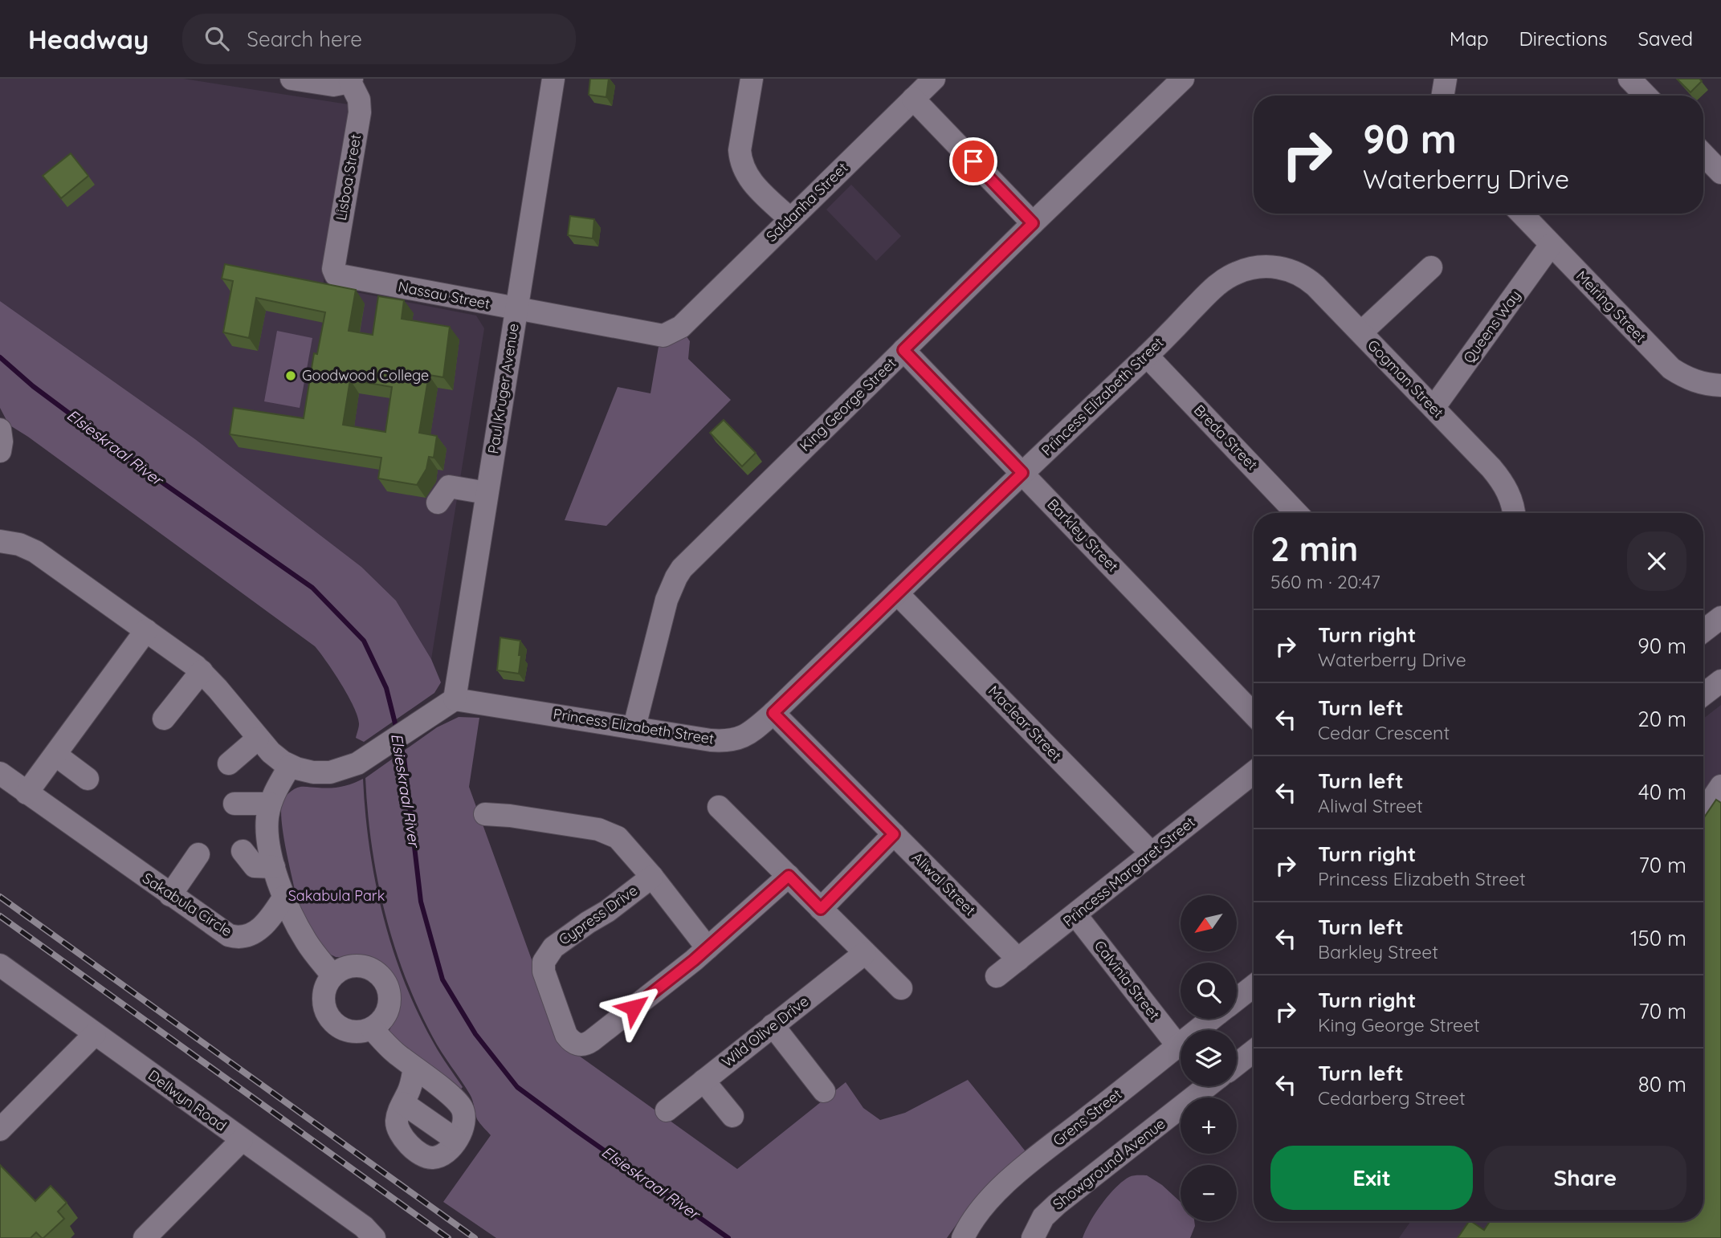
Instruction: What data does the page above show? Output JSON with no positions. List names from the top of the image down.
{
  "streets": {
    "street": [
      "Lisboa Street",
      "Saldanha Street",
      "Nassau Street",
      "Meiring Street",
      "Queens Way",
      "Gogman Street",
      "Paul Kruger Avenue",
      "Princess Elizabeth Street",
      "King George Street",
      "Breda Street",
      "Barkley Street",
      "Maclear Street",
      "Princess Margaret Street",
      "Aliwal Street",
      "Sakabula Circle",
      "Cypress Drive",
      "Calvinia Street",
      "Wild Olive Drive",
      "Dellwyn Road",
      "Grens Street",
      "Showground Avenue"
    ]
  },
  "crossings": [
    ["Lisboa Street", "Nassau Street"],
    ["Saldanha Street", "Nassau Street"],
    ["Nassau Street", "Paul Kruger Avenue"],
    ["Meiring Street", "Queens Way"],
    ["Queens Way", "Gogman Street"],
    ["Gogman Street", "Princess Elizabeth Street"],
    ["Paul Kruger Avenue", "Princess Elizabeth Street"],
    ["Princess Elizabeth Street", "King George Street"],
    ["Princess Elizabeth Street", "Breda Street"],
    ["Princess Elizabeth Street", "Barkley Street"],
    ["Princess Elizabeth Street", "Maclear Street"],
    ["Princess Elizabeth Street", "Aliwal Street"],
    ["King George Street", "Barkley Street"],
    ["Maclear Street", "Princess Margaret Street"],
    ["Princess Margaret Street", "Aliwal Street"],
    ["Princess Margaret Street", "Calvinia Street"],
    ["Calvinia Street", "Grens Street"]
  ],
  "water": ["Elsieskraal River"],
  "parks": ["Sakabula Park"],
  "places": ["Goodwood College"],
  "north": "bottom left",
  "page": {
    "header": "Headway",
    "search": "Search here",
    "nav": ["Map", "Directions", "Saved"],
    "turn": ["90 m", "Waterberry Drive"],
    "heading": ["2 min", "560 m · 20:47"],
    "list": [
      {
        "name": "Turn right",
        "note": "Waterberry Drive",
        "value": "90 m"
      },
      {
        "name": "Turn left",
        "note": "Cedar Crescent",
        "value": "20 m"
      },
      {
        "name": "Turn left",
        "note": "Aliwal Street",
        "value": "40 m"
      },
      {
        "name": "Turn right",
        "note": "Princess Elizabeth Street",
        "value": "70 m"
      },
      {
        "name": "Turn left",
        "note": "Barkley Street",
        "value": "150 m"
      },
      {
        "name": "Turn right",
        "note": "King George Street",
        "value": "70 m"
      },
      {
        "name": "Turn left",
        "note": "Cedarberg Street",
        "value": "80 m"
      }
    ],
    "map_buttons": ["+", "−"],
    "buttons": ["Exit", "Share"]
  }
}
